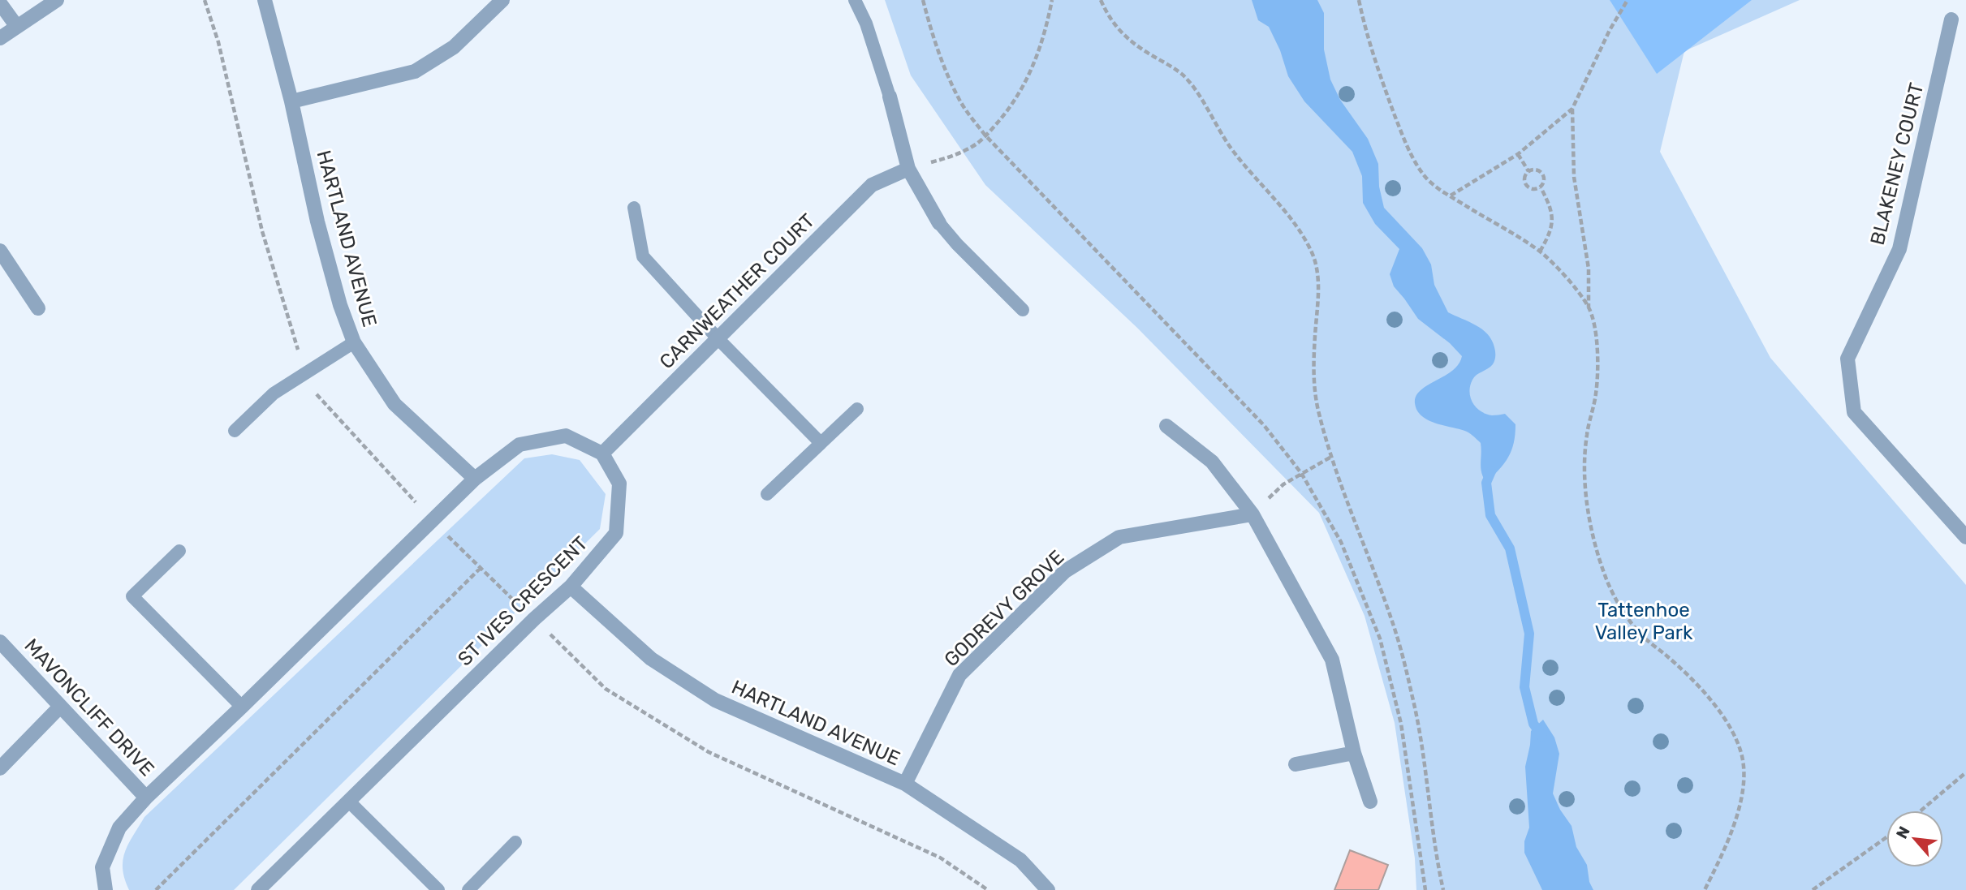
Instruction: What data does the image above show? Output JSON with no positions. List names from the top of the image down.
{
  "streets": {
    "street": [
      "BLAKENEY COURT",
      "HARTLAND AVENUE",
      "CARNWEATHER COURT",
      "ST IVES CRESCENT",
      "GODREVY GROVE",
      "MAVONCLIFF DRIVE"
    ]
  },
  "crossings": [
    ["HARTLAND AVENUE", "CARNWEATHER COURT"],
    ["HARTLAND AVENUE", "ST IVES CRESCENT"],
    ["HARTLAND AVENUE", "GODREVY GROVE"],
    ["CARNWEATHER COURT", "ST IVES CRESCENT"]
  ],
  "parks": ["Tattenhoe Valley Park"],
  "north": "top left"
}
